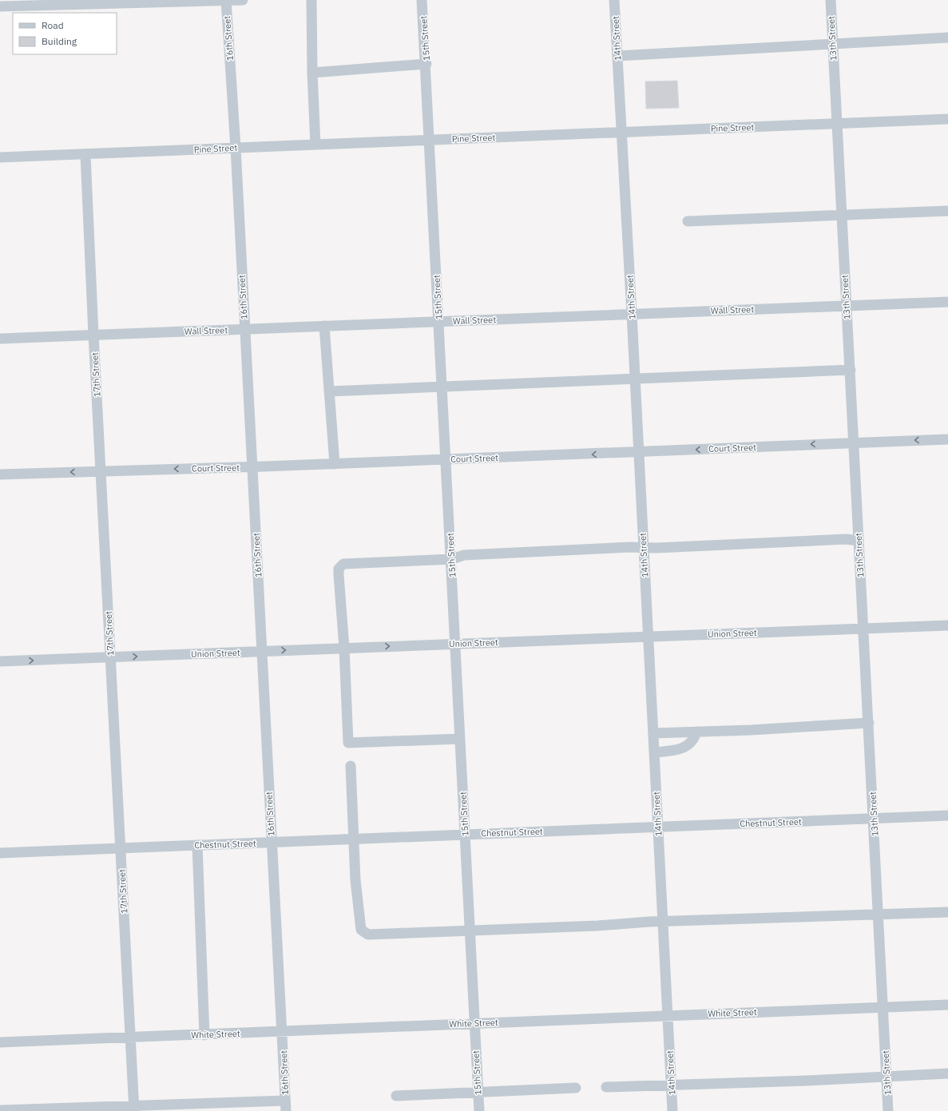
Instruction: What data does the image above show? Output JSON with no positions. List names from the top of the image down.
{
  "streets": {
    "street": [
      "16th Street",
      "15th Street",
      "14th Street",
      "13th Street",
      "Pine Street",
      "Wall Street",
      "17th Street",
      "Court Street",
      "Union Street",
      "Chestnut Street",
      "White Street"
    ]
  },
  "crossings": [
    ["16th Street", "Pine Street"],
    ["16th Street", "Wall Street"],
    ["16th Street", "Court Street"],
    ["16th Street", "Union Street"],
    ["16th Street", "Chestnut Street"],
    ["16th Street", "White Street"],
    ["15th Street", "Pine Street"],
    ["15th Street", "Wall Street"],
    ["15th Street", "Court Street"],
    ["15th Street", "Union Street"],
    ["15th Street", "Chestnut Street"],
    ["15th Street", "White Street"],
    ["14th Street", "Pine Street"],
    ["14th Street", "Wall Street"],
    ["14th Street", "Court Street"],
    ["14th Street", "Union Street"],
    ["14th Street", "Chestnut Street"],
    ["14th Street", "White Street"],
    ["13th Street", "Pine Street"],
    ["13th Street", "Wall Street"],
    ["13th Street", "Court Street"],
    ["13th Street", "Union Street"],
    ["13th Street", "Chestnut Street"],
    ["13th Street", "White Street"],
    ["Pine Street", "17th Street"],
    ["Wall Street", "17th Street"],
    ["17th Street", "Court Street"],
    ["17th Street", "Union Street"],
    ["17th Street", "Chestnut Street"],
    ["17th Street", "White Street"]
  ],
  "one_way": ["Union Street"],
  "legend": ["Road", "Building"]
}
